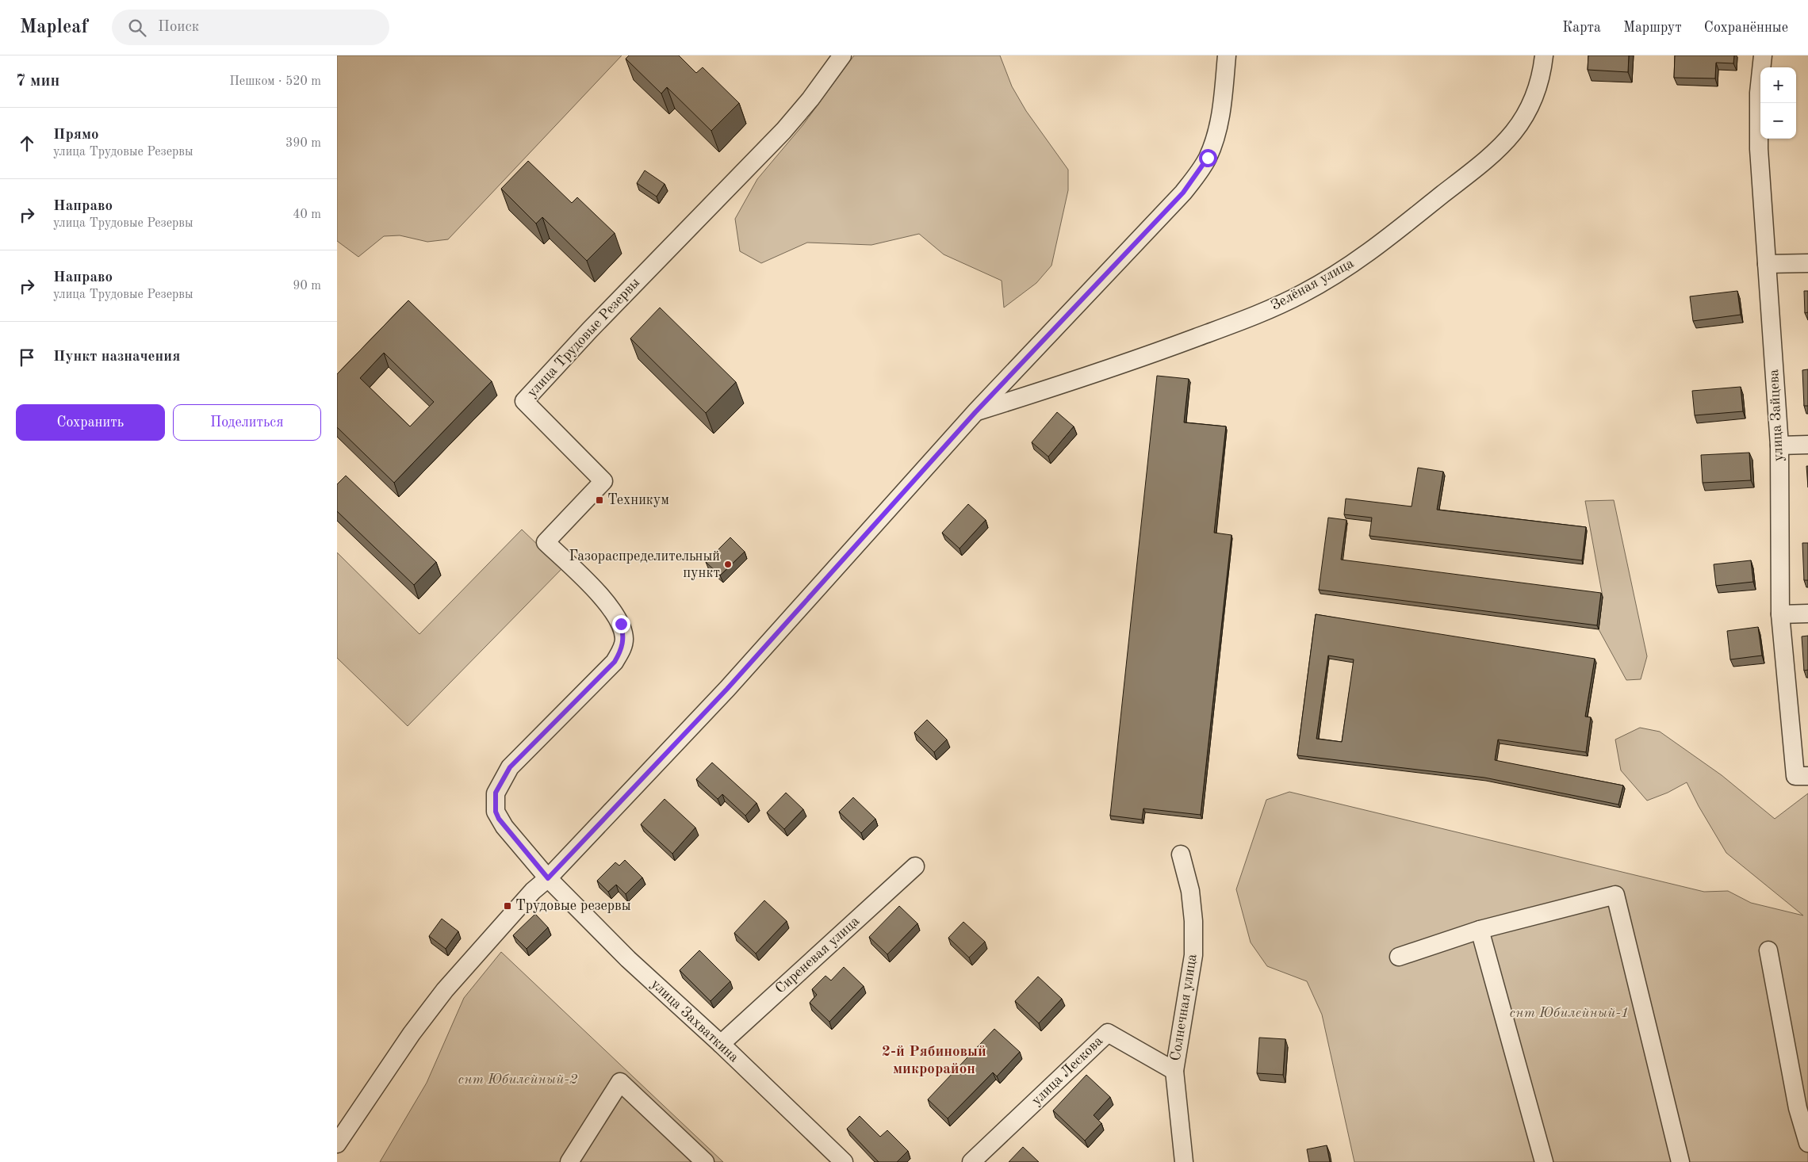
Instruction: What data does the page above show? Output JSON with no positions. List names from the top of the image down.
{
  "streets": {
    "street": [
      "Зелёная улица",
      "улица Трудовые Резервы",
      "улица Зайцева",
      "Сиреневая улица",
      "Солнечная улица",
      "улица Захваткина",
      "улица Лескова"
    ]
  },
  "crossings": [
    ["улица Трудовые Резервы", "улица Захваткина"],
    ["Сиреневая улица", "улица Захваткина"],
    ["Солнечная улица", "улица Лескова"]
  ],
  "districts": ["2-й Рябиновый микрорайон"],
  "parks": ["снт Юбилейный-1", "снт Юбилейный-2"],
  "places": {
    "transit": ["Техникум", "Трудовые резервы"],
    "other": ["Газораспределительный пункт"]
  },
  "page": {
    "header": "Mapleaf",
    "search": "Поиск",
    "nav": ["Карта", "Маршрут", "Сохранённые"],
    "heading": ["7 мин", "Пешком · 520 m"],
    "map_buttons": ["+", "−"],
    "list": [
      ["Прямо", "улица Трудовые Резервы", "390 m"],
      ["Направо", "улица Трудовые Резервы", "40 m"],
      ["Направо", "улица Трудовые Резервы", "90 m"],
      "Пункт назначения"
    ],
    "buttons": ["Сохранить", "Поделиться"]
  }
}
